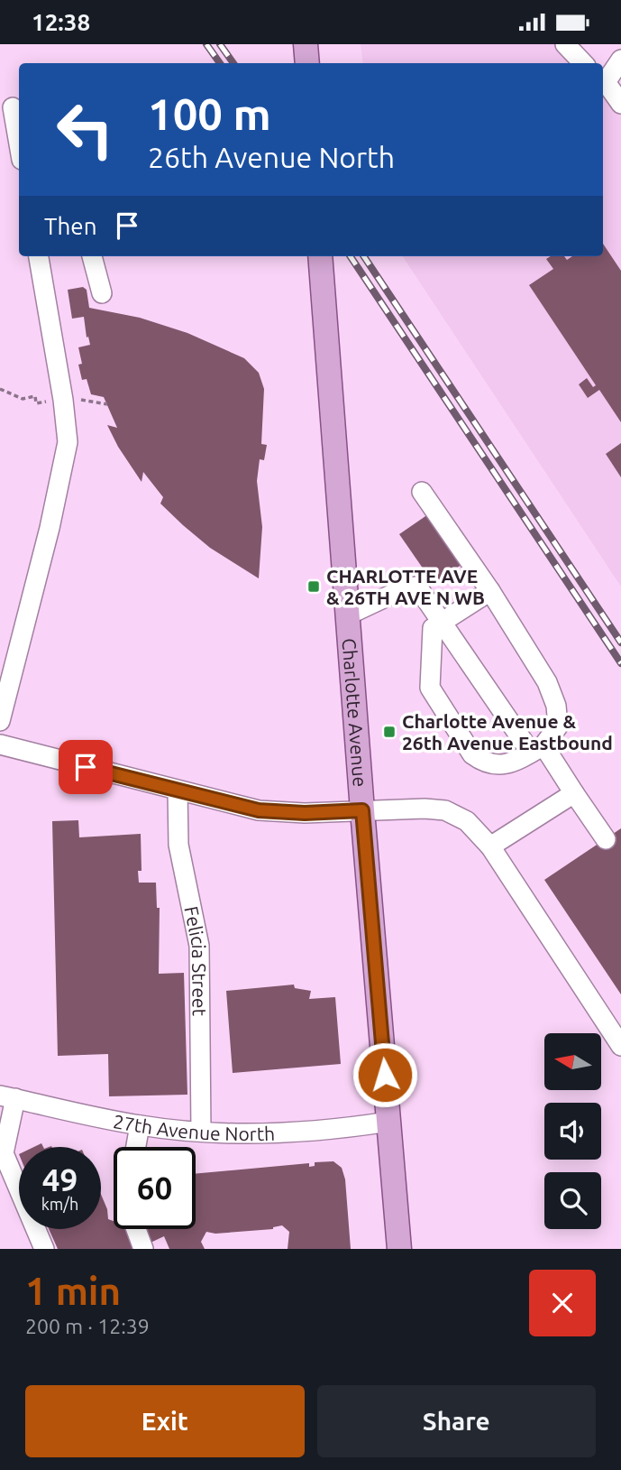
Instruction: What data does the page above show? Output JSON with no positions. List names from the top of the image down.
{
  "streets": {
    "main road": ["Charlotte Avenue"],
    "street": ["Felicia Street", "27th Avenue North"]
  },
  "crossings": [
    ["Charlotte Avenue", "27th Avenue North"],
    ["Felicia Street", "27th Avenue North"]
  ],
  "places": {
    "transit": ["CHARLOTTE AVE & 26TH AVE N WB", "Charlotte Avenue & 26th Avenue Eastbound"]
  },
  "north": "left",
  "page": {
    "status": "12:38",
    "turn": ["100 m", "26th Avenue North"],
    "then": "Then",
    "speed": "49 km/h",
    "limit": "60",
    "heading": ["1 min", "200 m · 12:39"],
    "buttons": ["Exit", "Share"]
  }
}
